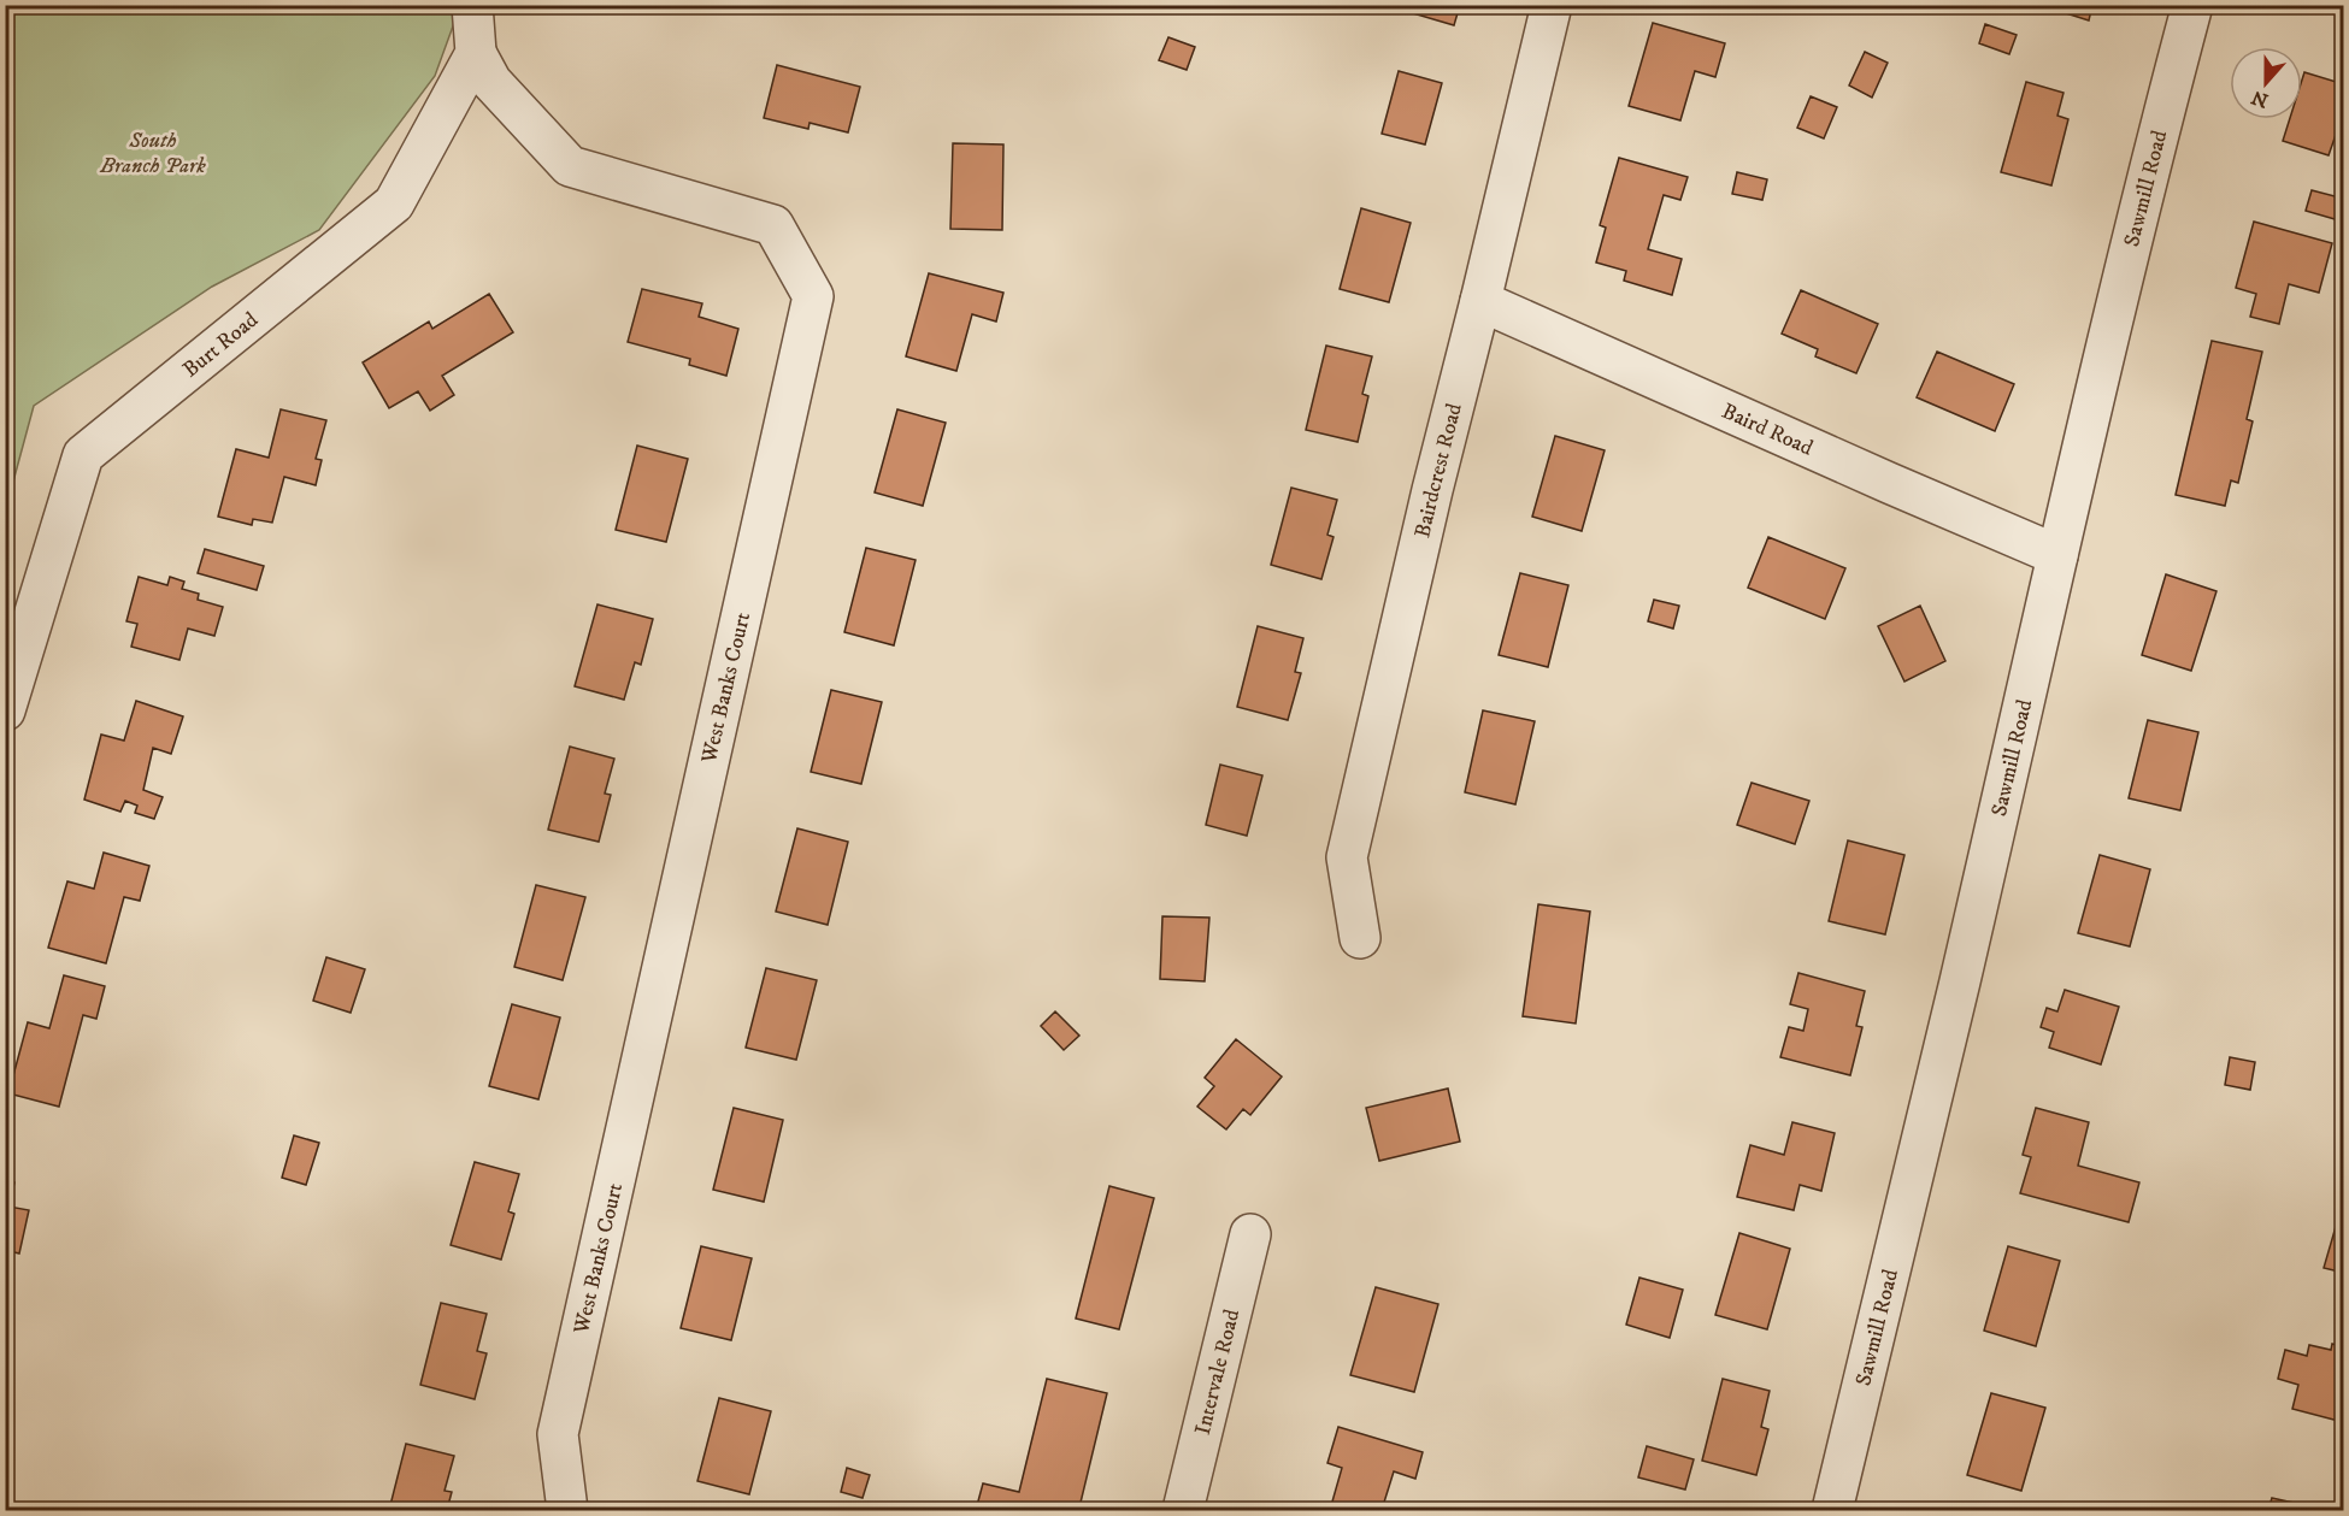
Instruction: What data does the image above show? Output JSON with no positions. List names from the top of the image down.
{
  "streets": {
    "street": [
      "Sawmill Road",
      "Burt Road",
      "Baird Road",
      "Bairdcrest Road",
      "West Banks Court",
      "Intervale Road"
    ]
  },
  "crossings": [
    ["Sawmill Road", "Baird Road"],
    ["Burt Road", "West Banks Court"],
    ["Baird Road", "Bairdcrest Road"]
  ],
  "parks": ["South Branch Park"],
  "north": "bottom"
}
